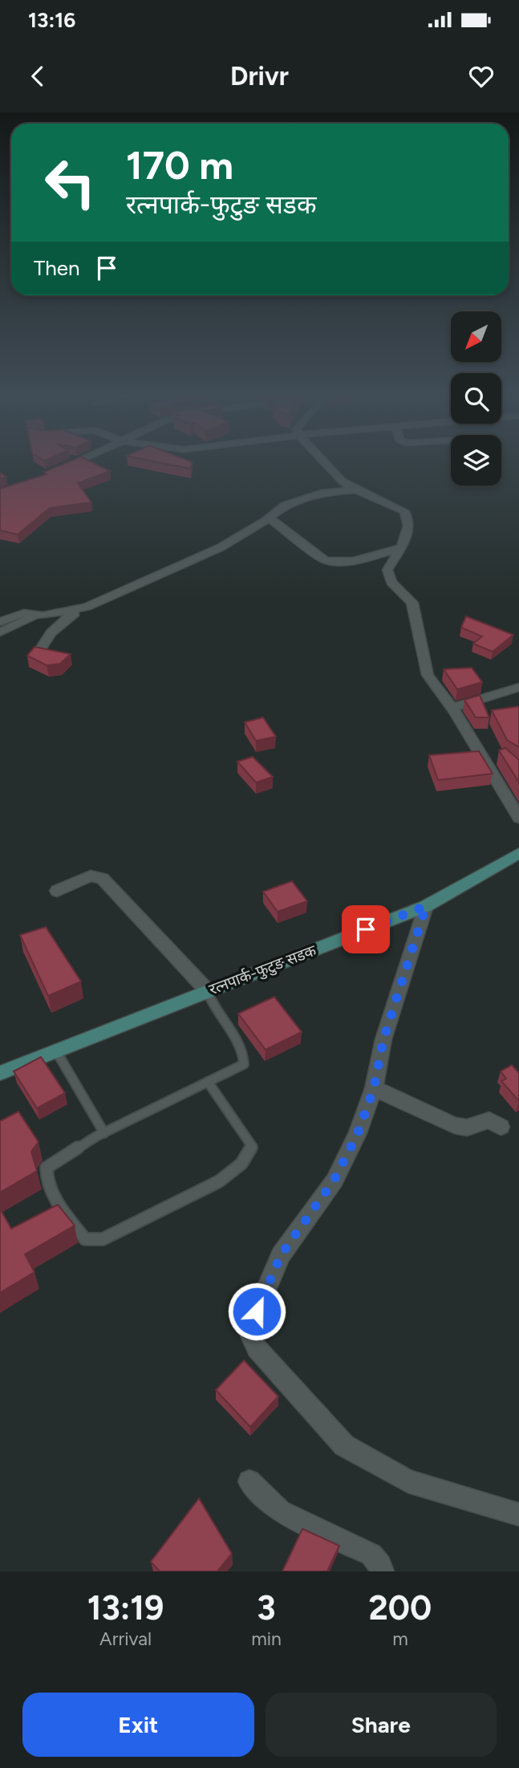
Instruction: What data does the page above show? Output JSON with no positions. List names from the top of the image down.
{
  "streets": {
    "street": ["रत्नपार्क-फुटुङ सडक"]
  },
  "north": "bottom left",
  "page": {
    "status": "13:16",
    "header": "Drivr",
    "turn": ["170 m", "रत्नपार्क-फुटुङ सडक"],
    "then": "Then",
    "eta": [
      "13:19",
      "Arrival",
      "3",
      "min",
      "200",
      "m"
    ],
    "buttons": ["Exit", "Share"]
  }
}
